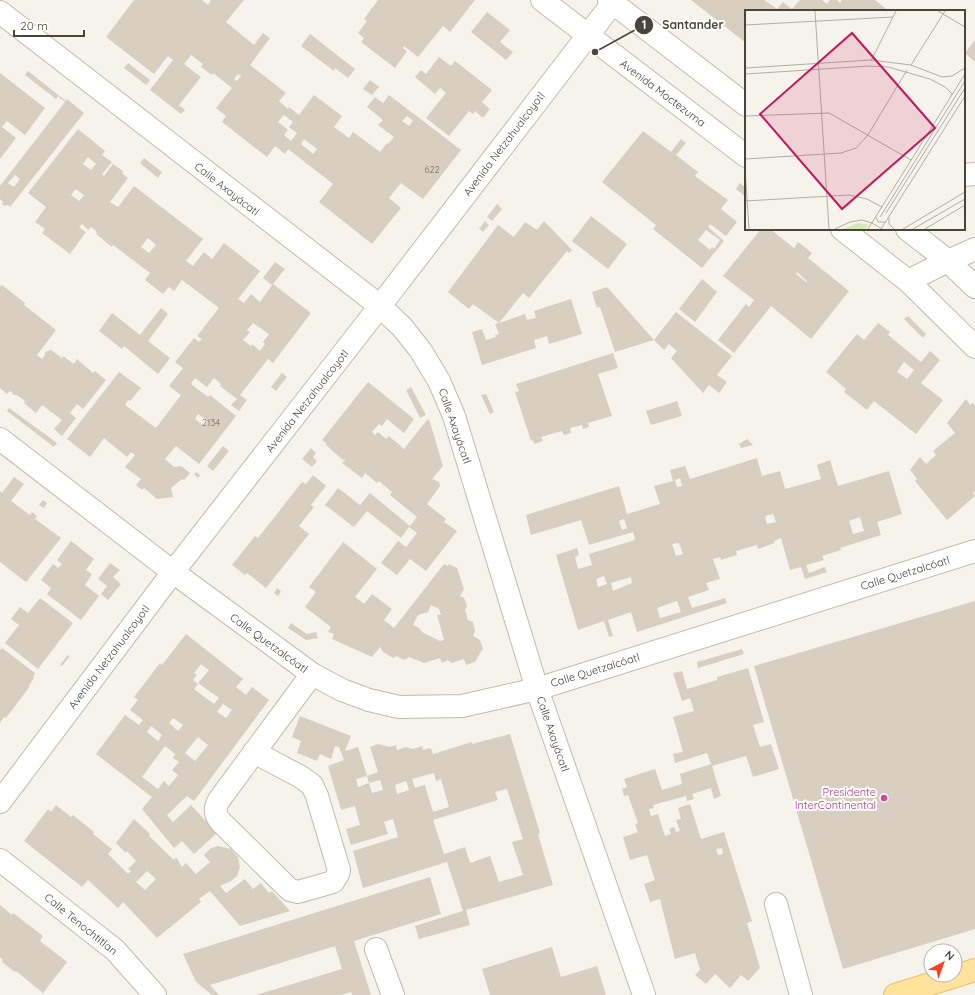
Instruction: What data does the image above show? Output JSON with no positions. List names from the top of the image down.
{
  "streets": {
    "street": [
      "Avenida Moctezuma",
      "Avenida Netzahualcoyotl",
      "Calle Axayácatl",
      "Calle Quetzalcóatl",
      "Calle Tenochtitlan"
    ]
  },
  "crossings": [
    ["Avenida Moctezuma", "Avenida Netzahualcoyotl"],
    ["Avenida Netzahualcoyotl", "Calle Axayácatl"],
    ["Avenida Netzahualcoyotl", "Calle Quetzalcóatl"],
    ["Calle Axayácatl", "Calle Quetzalcóatl"]
  ],
  "places": ["Santander", "Presidente InterContinental"],
  "house_numbers": ["622", "2134"],
  "scale_bar": "20 m",
  "north": "top right"
}
